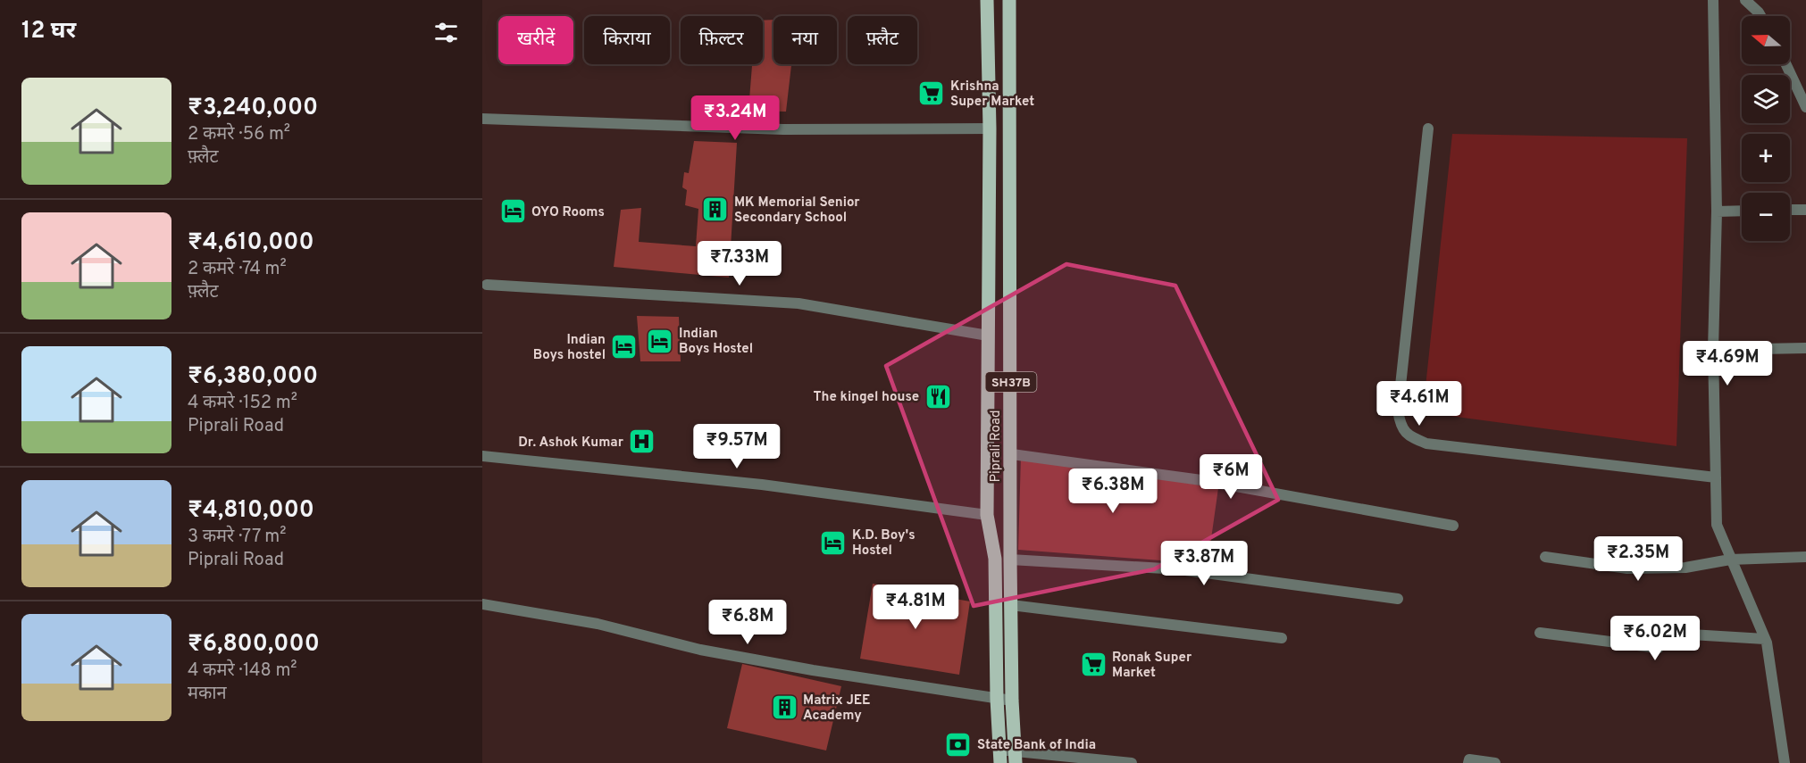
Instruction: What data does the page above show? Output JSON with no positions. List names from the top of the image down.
{
  "streets": {
    "main road": ["SH37B", "Piprali Road"]
  },
  "places": {
    "supermarket": ["Krishna Super Market", "Ronak Super Market"],
    "building": ["MK Memorial Senior Secondary School", "Matrix JEE Academy"],
    "hotel": [
      "OYO Rooms",
      "Indian Boys Hostel",
      "Indian Boys hostel",
      "K.D. Boy's Hostel"
    ],
    "restaurant": ["The kingel house"],
    "hospital": ["Dr. Ashok Kumar"],
    "bank": ["State Bank of India"]
  },
  "north": "left",
  "page": {
    "heading": "12 घर",
    "map_buttons": ["+", "−"],
    "chip": [
      "खरीदें",
      "किराया",
      "फ़िल्टर",
      "नया",
      "फ़्लैट"
    ],
    "list": [
      {
        "name": "₹3,240,000",
        "note": "2 कमरे · 56 m² · फ़्लैट"
      },
      {
        "name": "₹4,610,000",
        "note": "2 कमरे · 74 m² · फ़्लैट"
      },
      {
        "name": "₹6,380,000",
        "note": "4 कमरे · 152 m² · Piprali Road"
      },
      {
        "name": "₹4,810,000",
        "note": "3 कमरे · 77 m² · Piprali Road"
      },
      {
        "name": "₹6,800,000",
        "note": "4 कमरे · 148 m² · मकान"
      }
    ],
    "price": [
      "₹3.24M",
      "₹7.33M",
      "₹4.69M",
      "₹4.61M",
      "₹9.57M",
      "₹6M",
      "₹6.38M",
      "₹2.35M",
      "₹3.87M",
      "₹4.81M",
      "₹6.8M",
      "₹6.02M"
    ]
  }
}
